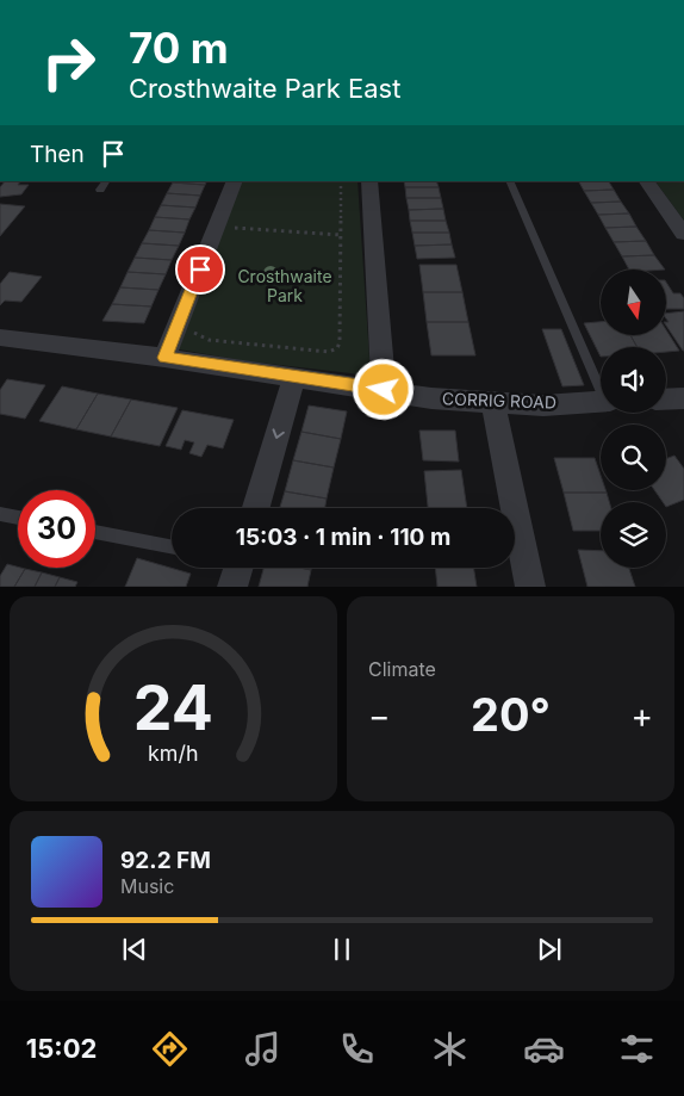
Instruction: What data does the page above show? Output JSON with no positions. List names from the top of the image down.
{
  "streets": {
    "street": ["CORRIG ROAD"]
  },
  "parks": ["Crosthwaite Park"],
  "north": "bottom",
  "page": {
    "turn": ["70 m", "Crosthwaite Park East"],
    "then": "Then",
    "limit": "30",
    "trip": "15:03 · 1 min · 110 m",
    "tile": "Climate",
    "heat": ["−", "20°", "+"],
    "song": ["92.2 FM", "Music"],
    "tabs": "15:02",
    "gauge": ["24", "km/h"]
  }
}
